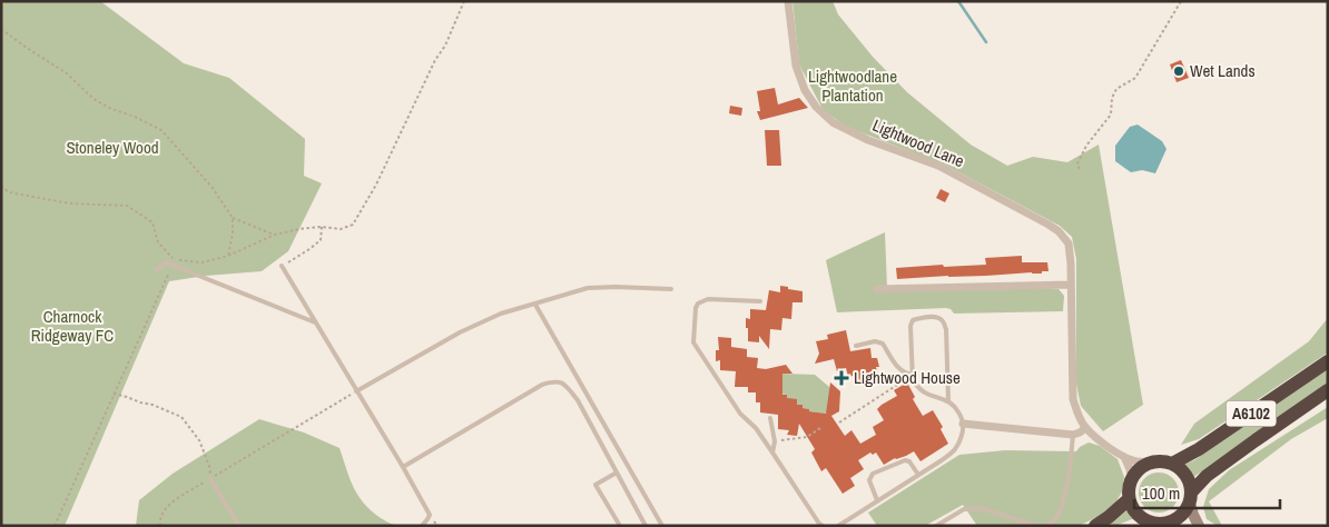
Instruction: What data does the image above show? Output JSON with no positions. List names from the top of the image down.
{
  "streets": {
    "highway": ["A6102"],
    "street": ["Lightwood Lane"]
  },
  "crossings": [
    ["Lightwood Lane", "A6102"]
  ],
  "parks": ["Lightwoodlane Plantation", "Stoneley Wood", "Charnock Ridgeway FC"],
  "places": {
    "other": ["Wet Lands"],
    "health": ["Lightwood House"]
  },
  "scale_bar": "100 m"
}
